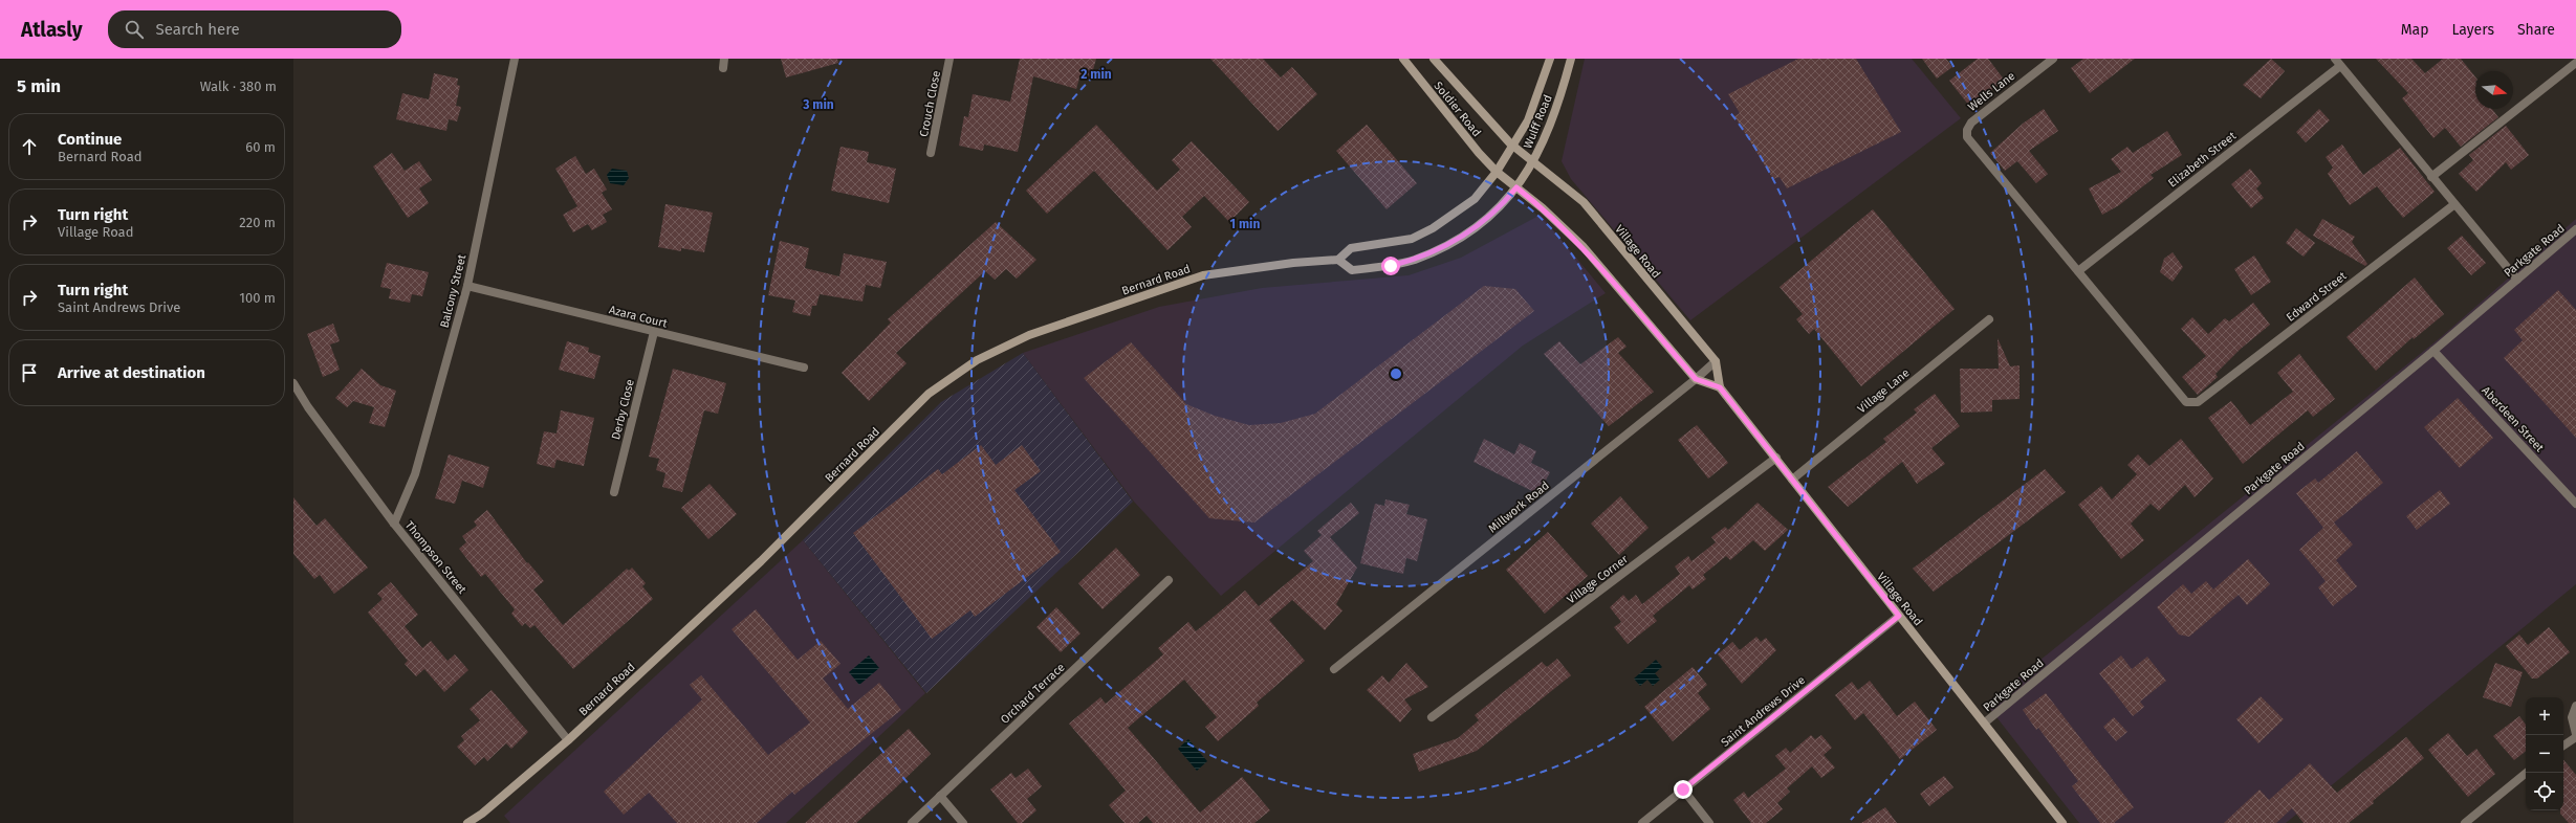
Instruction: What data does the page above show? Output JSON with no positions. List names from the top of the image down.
{
  "streets": {
    "main road": [
      "Soldier Road",
      "Wulff Road",
      "Village Road",
      "Bernard Road"
    ],
    "street": [
      "Wells Lane",
      "Crouch Close",
      "Elizabeth Street",
      "Parkgate Road",
      "Balcony Street",
      "Edward Street",
      "Azara Court",
      "Village Lane",
      "Derby Close",
      "Aberdeen Street",
      "Millwork Road",
      "Thompson Street",
      "Village Corner",
      "Orchard Terrace",
      "Saint Andrews Drive"
    ]
  },
  "crossings": [
    ["Wells Lane", "Elizabeth Street"],
    ["Wells Lane", "Edward Street"],
    ["Soldier Road", "Wulff Road"],
    ["Soldier Road", "Village Road"],
    ["Soldier Road", "Bernard Road"],
    ["Wulff Road", "Village Road"],
    ["Wulff Road", "Bernard Road"],
    ["Elizabeth Street", "Edward Street"],
    ["Parkgate Road", "Village Road"],
    ["Parkgate Road", "Aberdeen Street"],
    ["Village Road", "Village Lane"],
    ["Village Road", "Millwork Road"],
    ["Village Road", "Village Corner"],
    ["Village Road", "Saint Andrews Drive"],
    ["Bernard Road", "Thompson Street"],
    ["Balcony Street", "Azara Court"],
    ["Balcony Street", "Thompson Street"],
    ["Azara Court", "Derby Close"]
  ],
  "north": "right",
  "page": {
    "header": "Atlasly",
    "search": "Search here",
    "nav": ["Map", "Layers", "Share"],
    "heading": ["5 min", "Walk · 380 m"],
    "list": [
      ["Continue", "Bernard Road", "60 m"],
      ["Turn right", "Village Road", "220 m"],
      ["Turn right", "Saint Andrews Drive", "100 m"],
      "Arrive at destination"
    ],
    "map_buttons": ["+", "−"]
  },
  "rings": ["2 min", "3 min", "1 min"]
}
